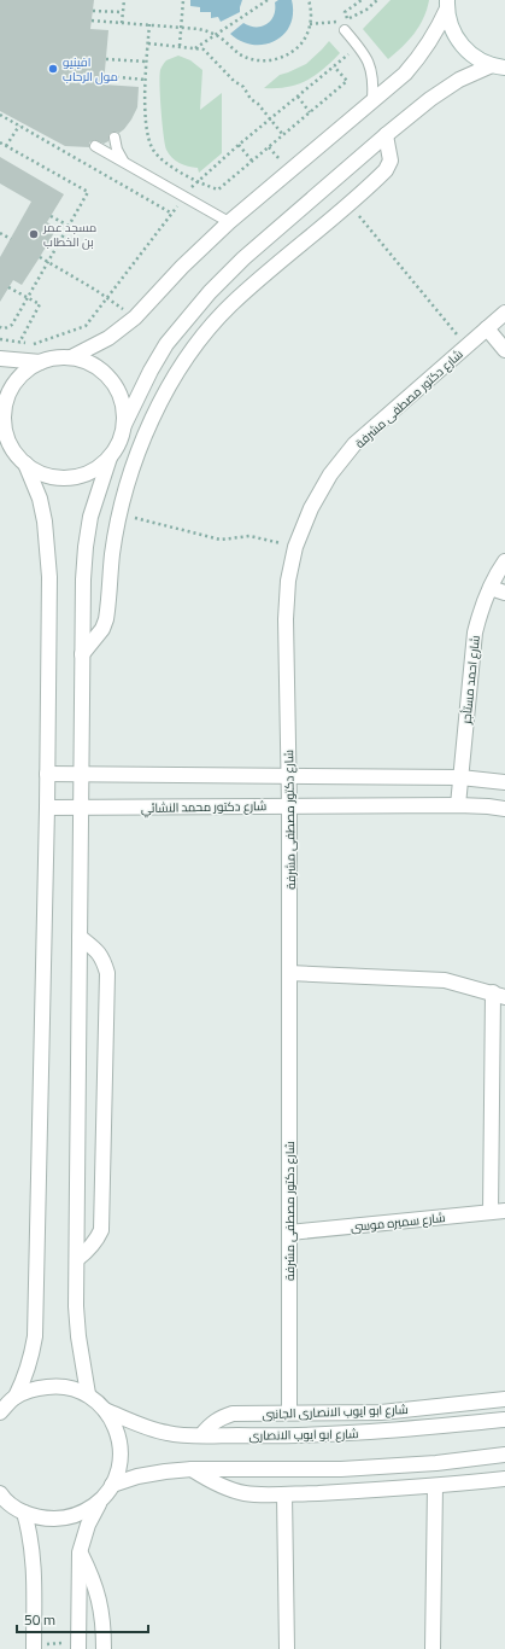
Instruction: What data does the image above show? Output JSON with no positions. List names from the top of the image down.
{
  "streets": {
    "street": [
      "شارع دكتور مصطفى مشرفة",
      "شارع احمد مستأجر",
      "شارع دكتور محمد النشائي",
      "شارع سميره موسى",
      "شارع ابو ايوب الانصارى الجانبى",
      "شارع ابو ايوب الانصارى"
    ]
  },
  "crossings": [
    ["شارع دكتور مصطفى مشرفة", "شارع دكتور محمد النشائي"],
    ["شارع دكتور مصطفى مشرفة", "شارع سميره موسى"],
    ["شارع دكتور مصطفى مشرفة", "شارع ابو ايوب الانصارى الجانبى"],
    ["شارع احمد مستأجر", "شارع دكتور محمد النشائي"],
    ["شارع ابو ايوب الانصارى الجانبى", "شارع ابو ايوب الانصارى"]
  ],
  "places": ["افينيو مول الرحاب", "مسجد عمر بن الخطاب"],
  "scale_bar": "50 m"
}
